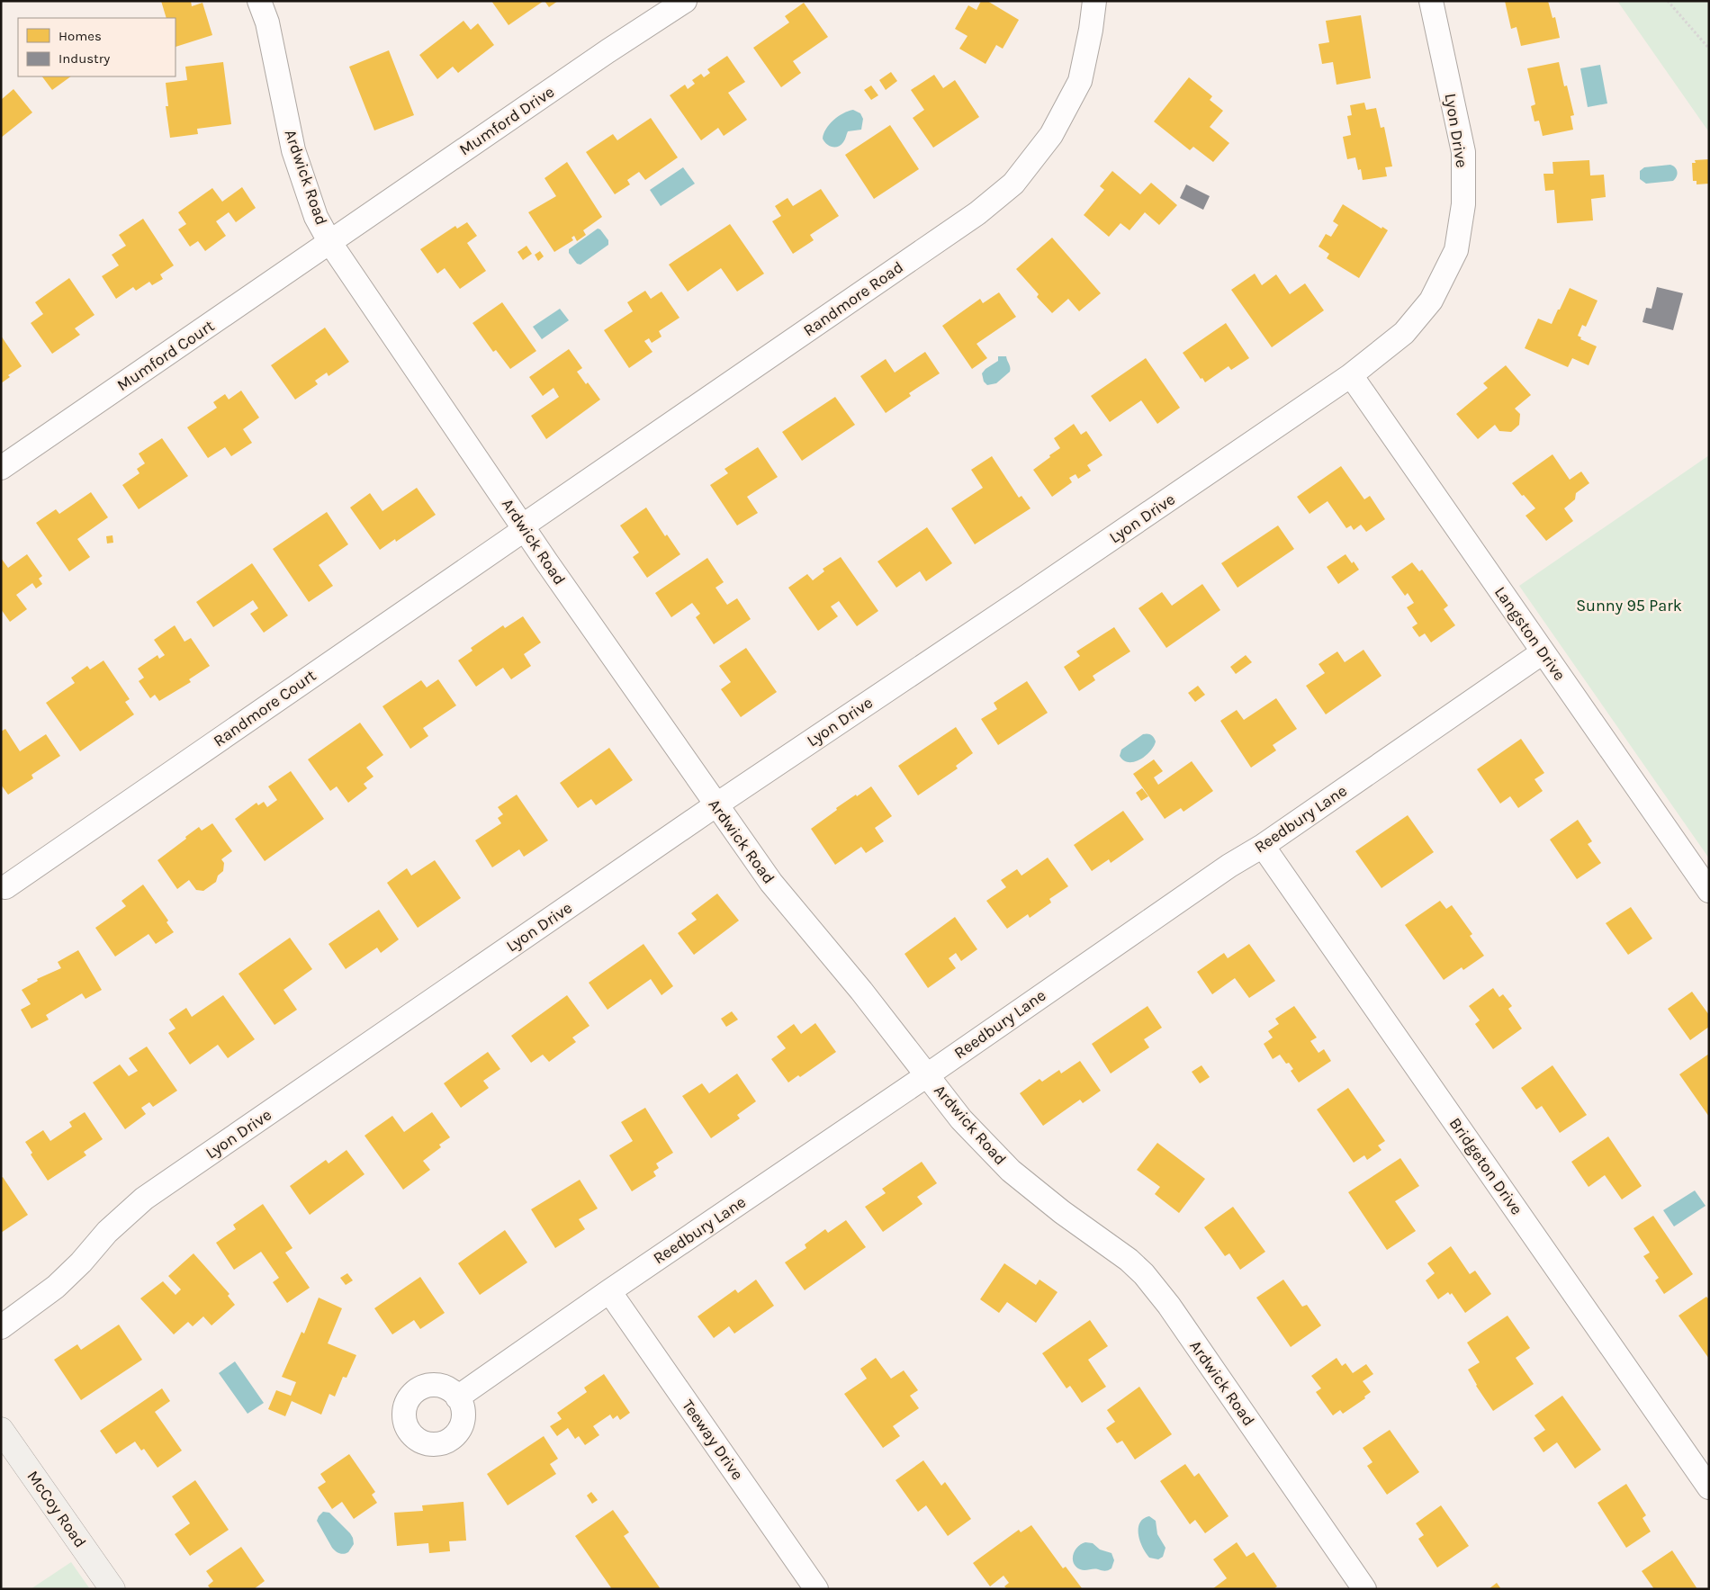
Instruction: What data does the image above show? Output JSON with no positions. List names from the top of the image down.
{
  "streets": {
    "main road": ["McCoy Road"],
    "street": [
      "Mumford Drive",
      "Lyon Drive",
      "Ardwick Road",
      "Randmore Road",
      "Mumford Court",
      "Langston Drive",
      "Randmore Court",
      "Reedbury Lane",
      "Bridgeton Drive",
      "Teeway Drive"
    ]
  },
  "crossings": [
    ["Mumford Drive", "Ardwick Road"],
    ["Mumford Drive", "Mumford Court"],
    ["Lyon Drive", "Ardwick Road"],
    ["Lyon Drive", "Langston Drive"],
    ["Ardwick Road", "Randmore Road"],
    ["Ardwick Road", "Mumford Court"],
    ["Ardwick Road", "Randmore Court"],
    ["Ardwick Road", "Reedbury Lane"],
    ["Randmore Road", "Randmore Court"],
    ["Langston Drive", "Reedbury Lane"],
    ["Reedbury Lane", "Bridgeton Drive"],
    ["Reedbury Lane", "Teeway Drive"]
  ],
  "parks": ["Sunny 95 Park"],
  "legend": ["Homes", "Industry"]
}
